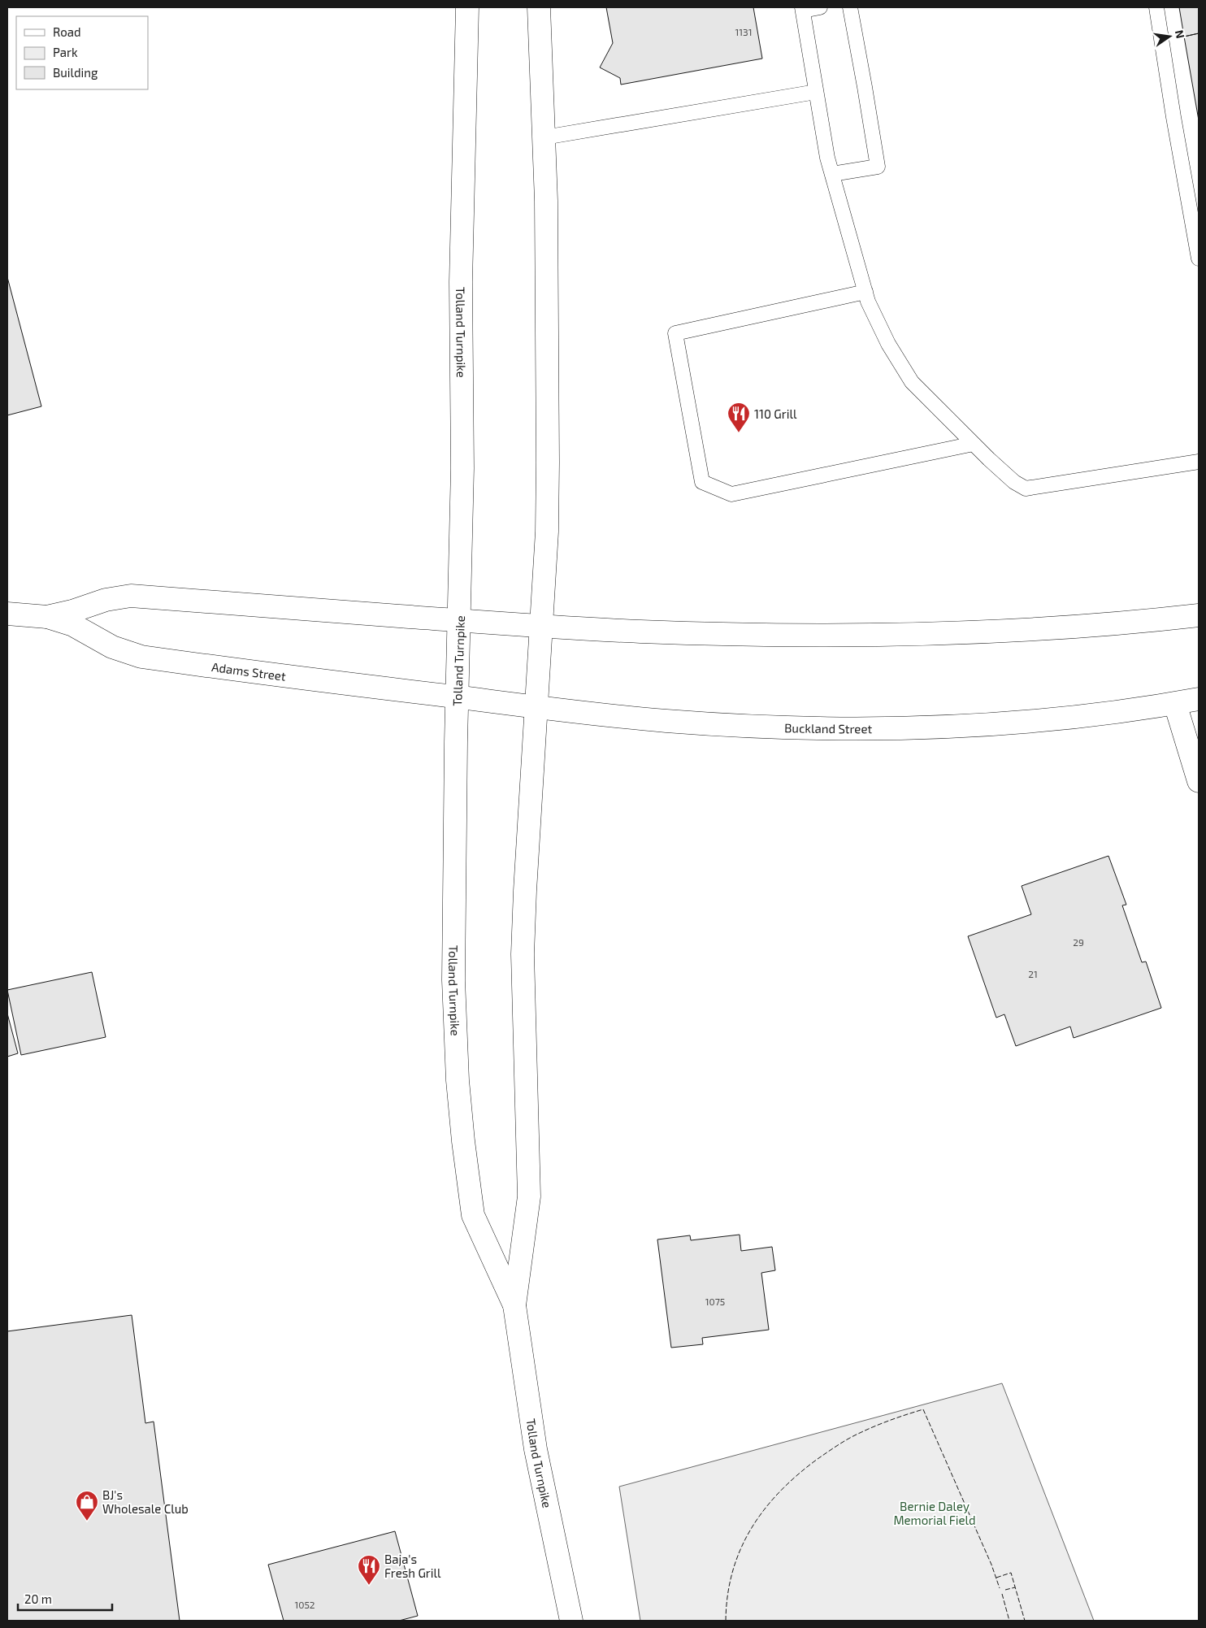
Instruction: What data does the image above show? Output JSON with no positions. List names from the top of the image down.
{
  "streets": {
    "main road": ["Tolland Turnpike", "Adams Street", "Buckland Street"]
  },
  "crossings": [
    ["Tolland Turnpike", "Adams Street"],
    ["Tolland Turnpike", "Buckland Street"],
    ["Adams Street", "Buckland Street"]
  ],
  "parks": ["Bernie Daley Memorial Field"],
  "places": {
    "restaurant": ["110 Grill", "Baja's Fresh Grill"],
    "shop": ["BJ's Wholesale Club"]
  },
  "house_numbers": [
    "1131",
    "29",
    "21",
    "1075",
    "1052"
  ],
  "legend": ["Road", "Park", "Building"],
  "scale_bar": "20 m",
  "north": "right"
}
